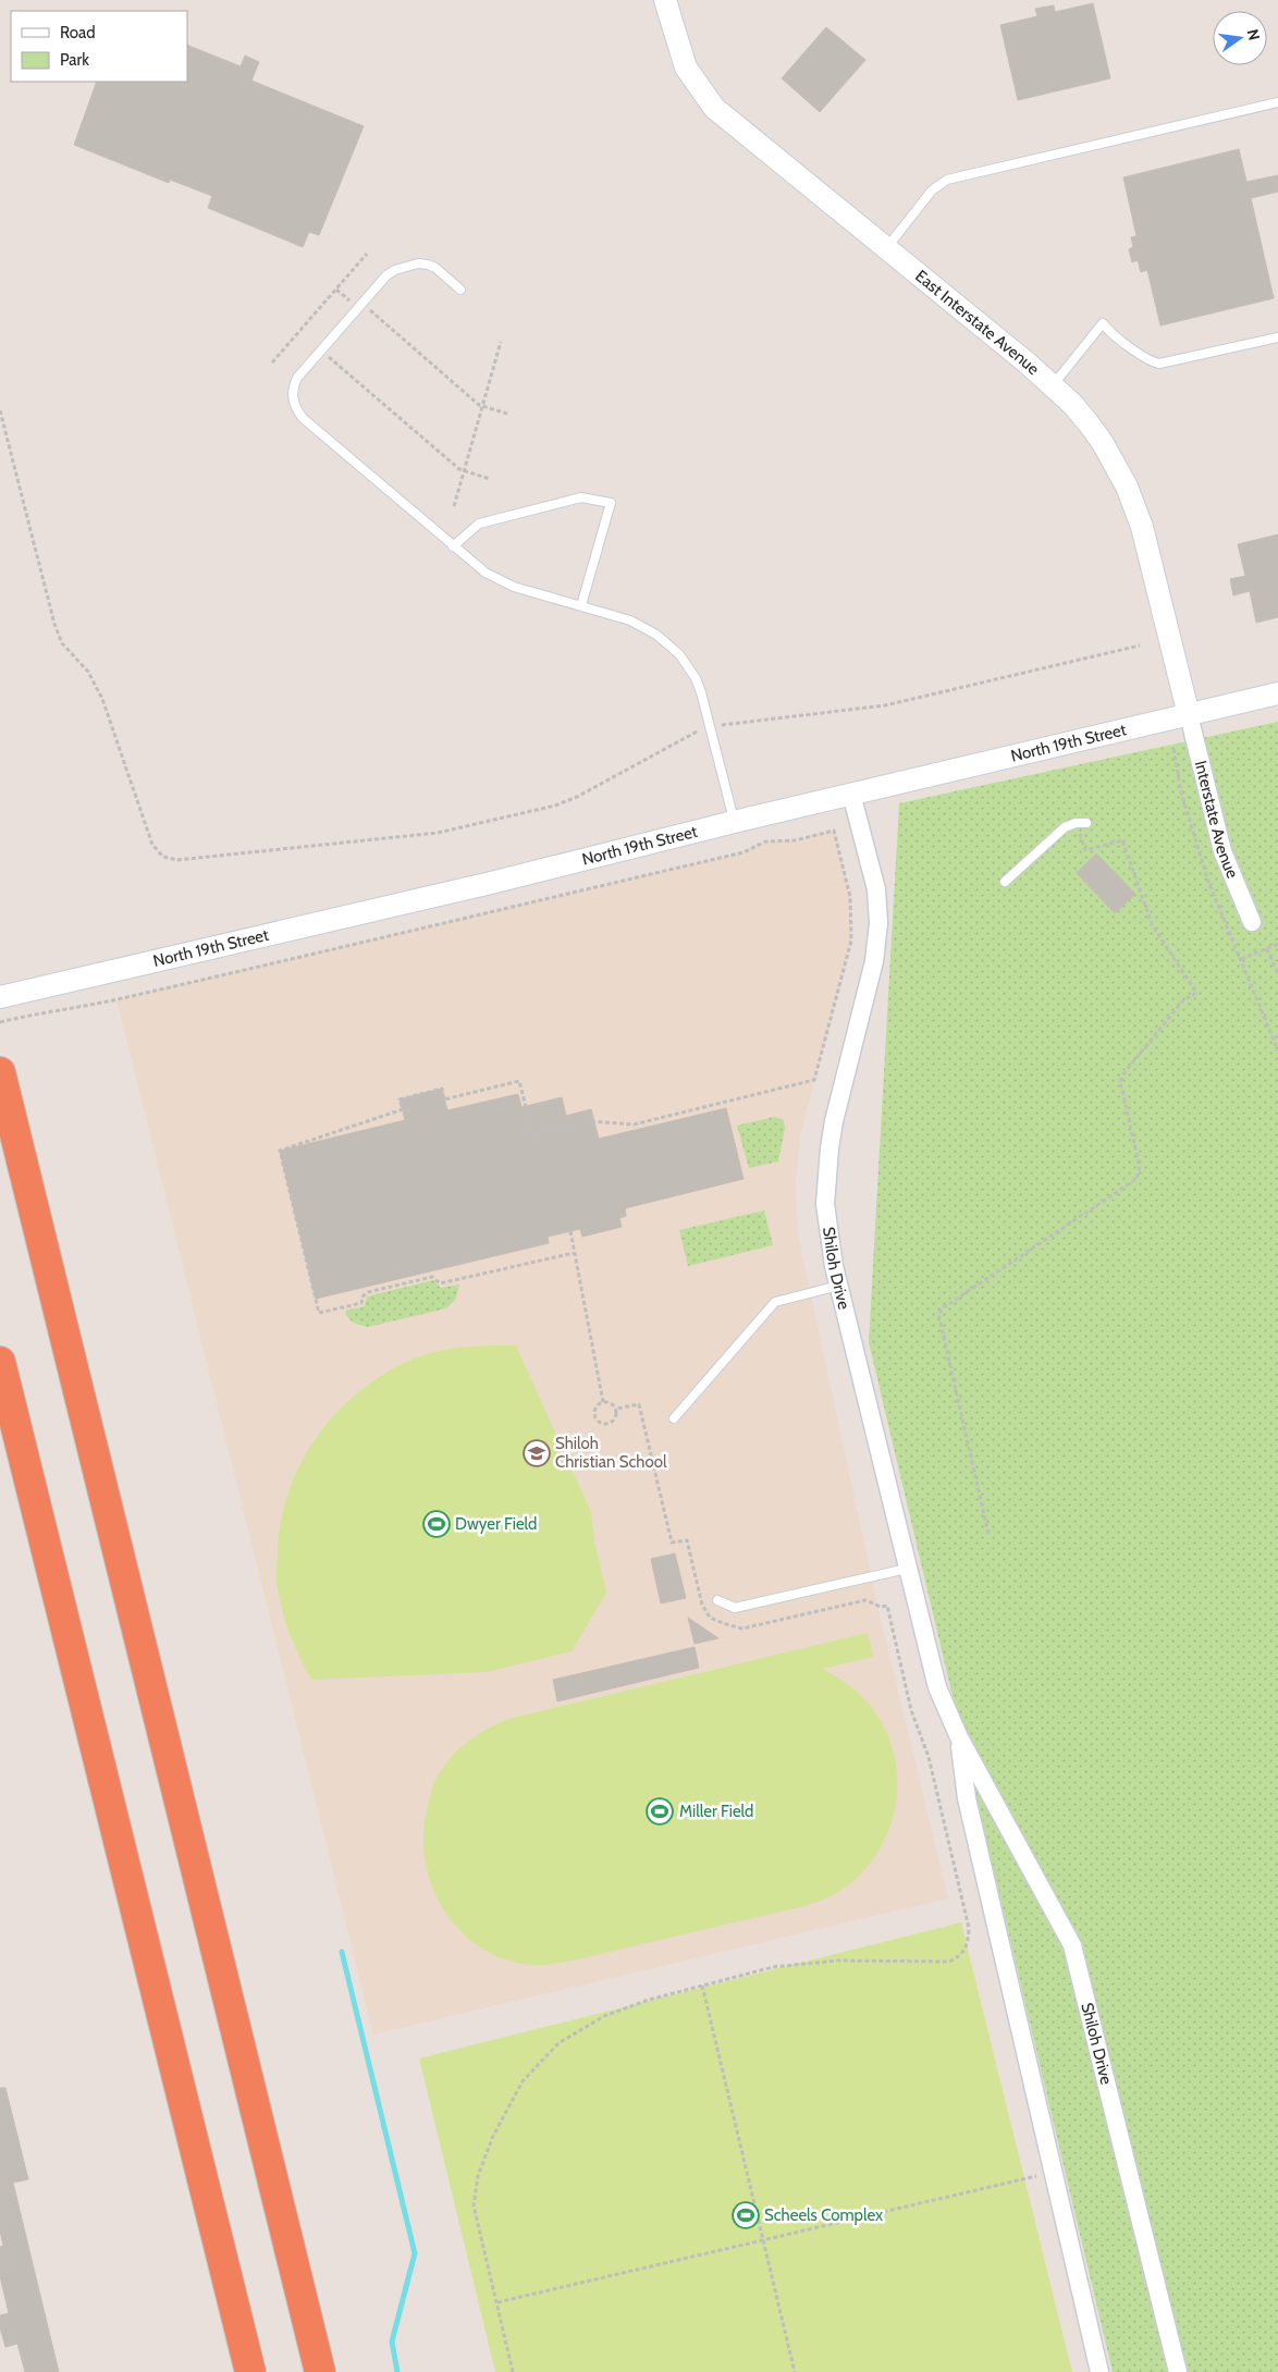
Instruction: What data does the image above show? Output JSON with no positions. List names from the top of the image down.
{
  "streets": {
    "street": [
      "East Interstate Avenue",
      "North 19th Street",
      "Interstate Avenue",
      "Shiloh Drive"
    ]
  },
  "crossings": [
    ["East Interstate Avenue", "North 19th Street"],
    ["East Interstate Avenue", "Interstate Avenue"],
    ["North 19th Street", "Interstate Avenue"],
    ["North 19th Street", "Shiloh Drive"]
  ],
  "places": {
    "school or university": ["Shiloh Christian School"],
    "sports": ["Dwyer Field", "Miller Field", "Scheels Complex"]
  },
  "legend": ["Road", "Park"],
  "north": "right"
}
